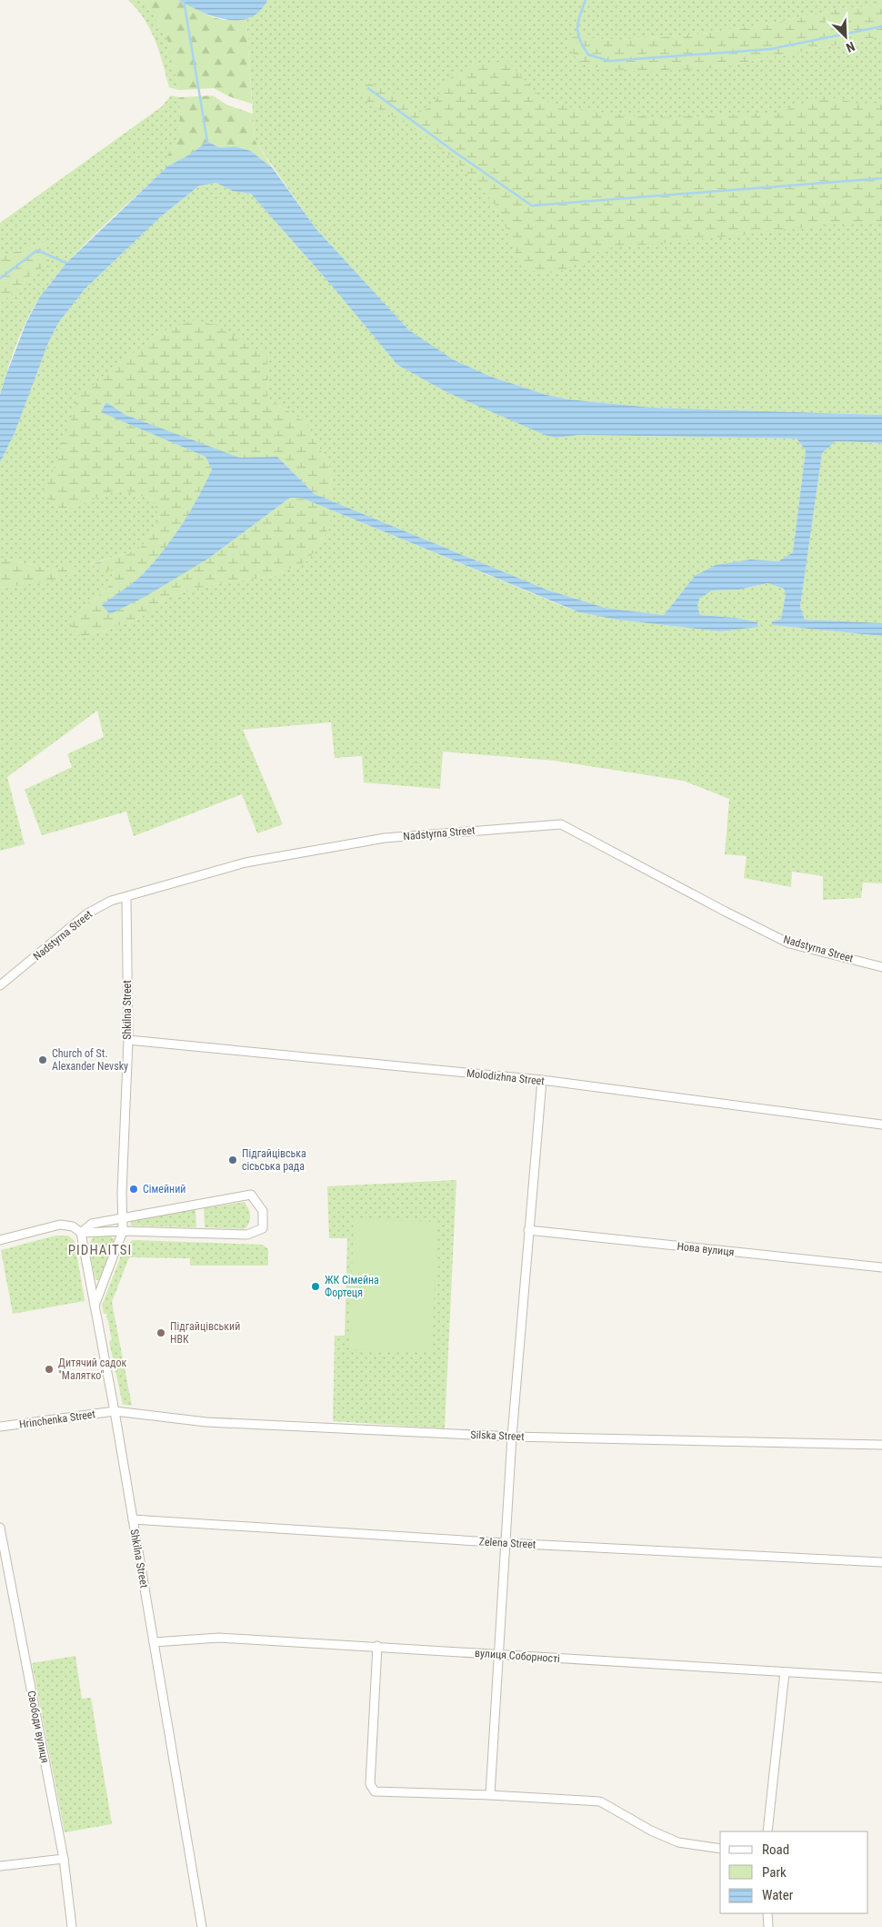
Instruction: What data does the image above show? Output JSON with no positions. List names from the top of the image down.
{
  "streets": {
    "street": [
      "Nadstyrna Street",
      "Shkilna Street",
      "Molodizhna Street",
      "Нова вулиця",
      "Hrinchenka Street",
      "Silska Street",
      "Zelena Street",
      "вулиця Соборності",
      "Свободи вулиця"
    ]
  },
  "crossings": [
    ["Nadstyrna Street", "Shkilna Street"],
    ["Shkilna Street", "Molodizhna Street"],
    ["Shkilna Street", "Hrinchenka Street"],
    ["Shkilna Street", "Silska Street"],
    ["Shkilna Street", "Zelena Street"],
    ["Shkilna Street", "вулиця Соборності"],
    ["Hrinchenka Street", "Silska Street"]
  ],
  "districts": ["PIDHAITSI"],
  "places": [
    "Church of St. Alexander Nevsky",
    "Підгайцівська сісьська рада",
    "Сімейний",
    "ЖК Сімейна Фортеця",
    "Підгайцівський НВК",
    "Дитячий садок \"Малятко\""
  ],
  "legend": ["Road", "Park", "Water"],
  "north": "bottom right"
}
